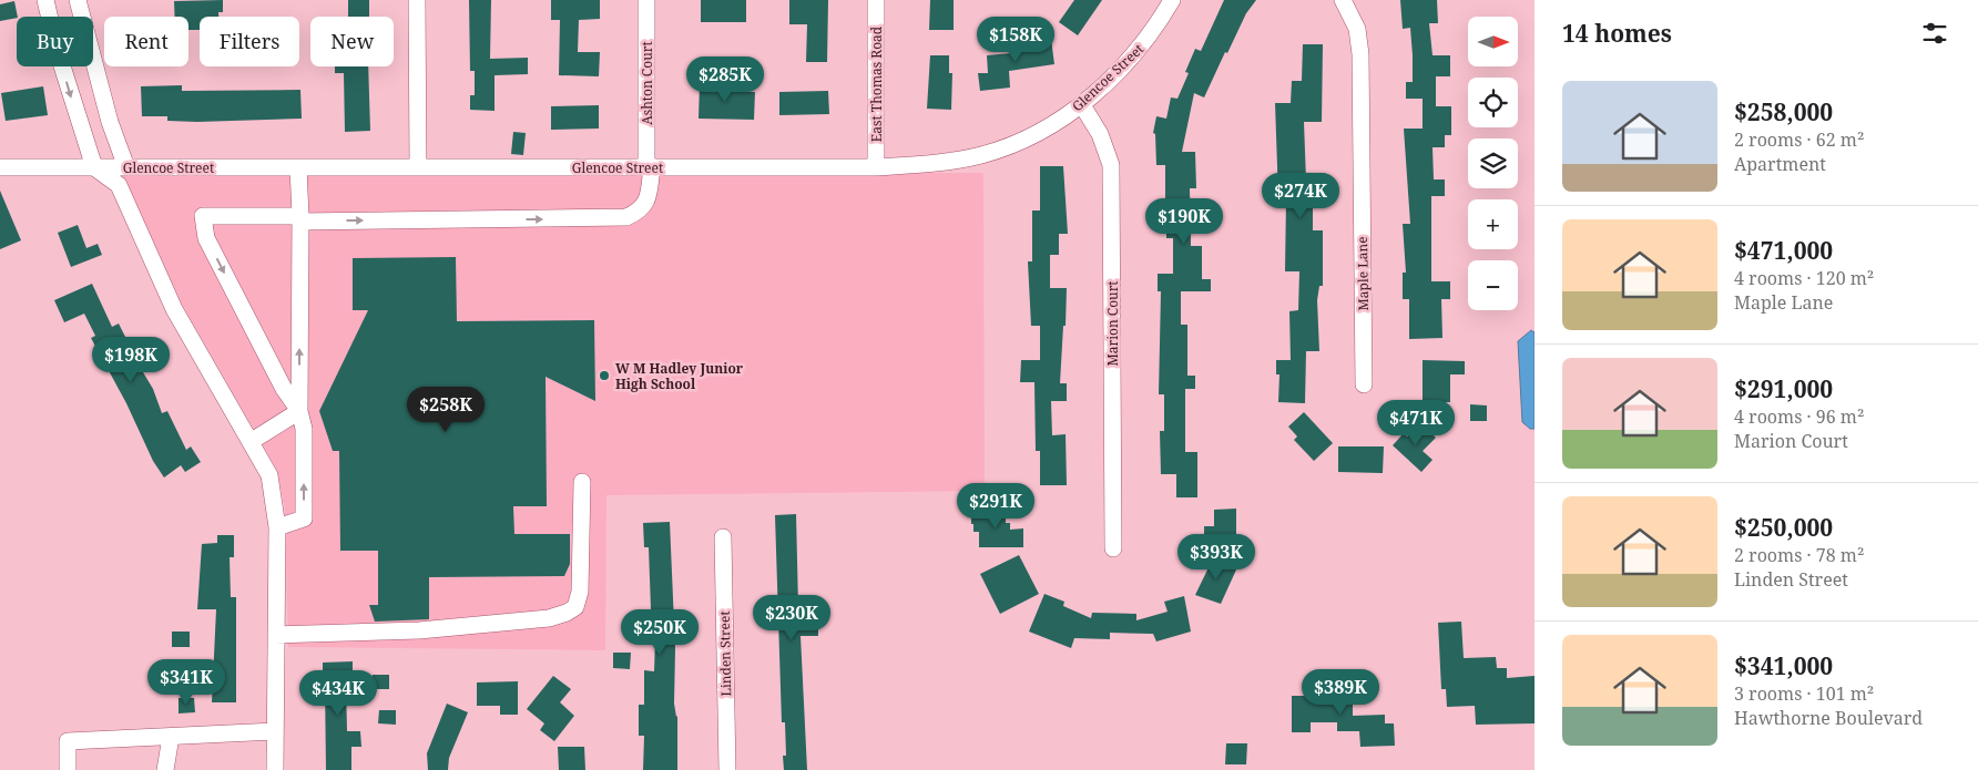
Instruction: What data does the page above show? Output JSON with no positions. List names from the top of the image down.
{
  "streets": {
    "street": [
      "Glencoe Street",
      "Ashton Court",
      "East Thomas Road",
      "Maple Lane",
      "Marion Court",
      "Linden Street"
    ]
  },
  "crossings": [
    ["Glencoe Street", "Ashton Court"],
    ["Glencoe Street", "East Thomas Road"],
    ["Glencoe Street", "Marion Court"]
  ],
  "places": ["W M Hadley Junior High School"],
  "north": "right",
  "page": {
    "heading": "14 homes",
    "map_buttons": ["+", "−"],
    "price": [
      "$158K",
      "$285K",
      "$274K",
      "$190K",
      "$198K",
      "$258K",
      "$471K",
      "$291K",
      "$393K",
      "$230K",
      "$250K",
      "$341K",
      "$389K",
      "$434K"
    ],
    "chip": [
      "Buy",
      "Rent",
      "Filters",
      "New"
    ],
    "list": [
      {
        "name": "$258,000",
        "note": "2 rooms · 62 m² · Apartment"
      },
      {
        "name": "$471,000",
        "note": "4 rooms · 120 m² · Maple Lane"
      },
      {
        "name": "$291,000",
        "note": "4 rooms · 96 m² · Marion Court"
      },
      {
        "name": "$250,000",
        "note": "2 rooms · 78 m² · Linden Street"
      },
      {
        "name": "$341,000",
        "note": "3 rooms · 101 m² · Hawthorne Boulevard"
      }
    ]
  }
}
